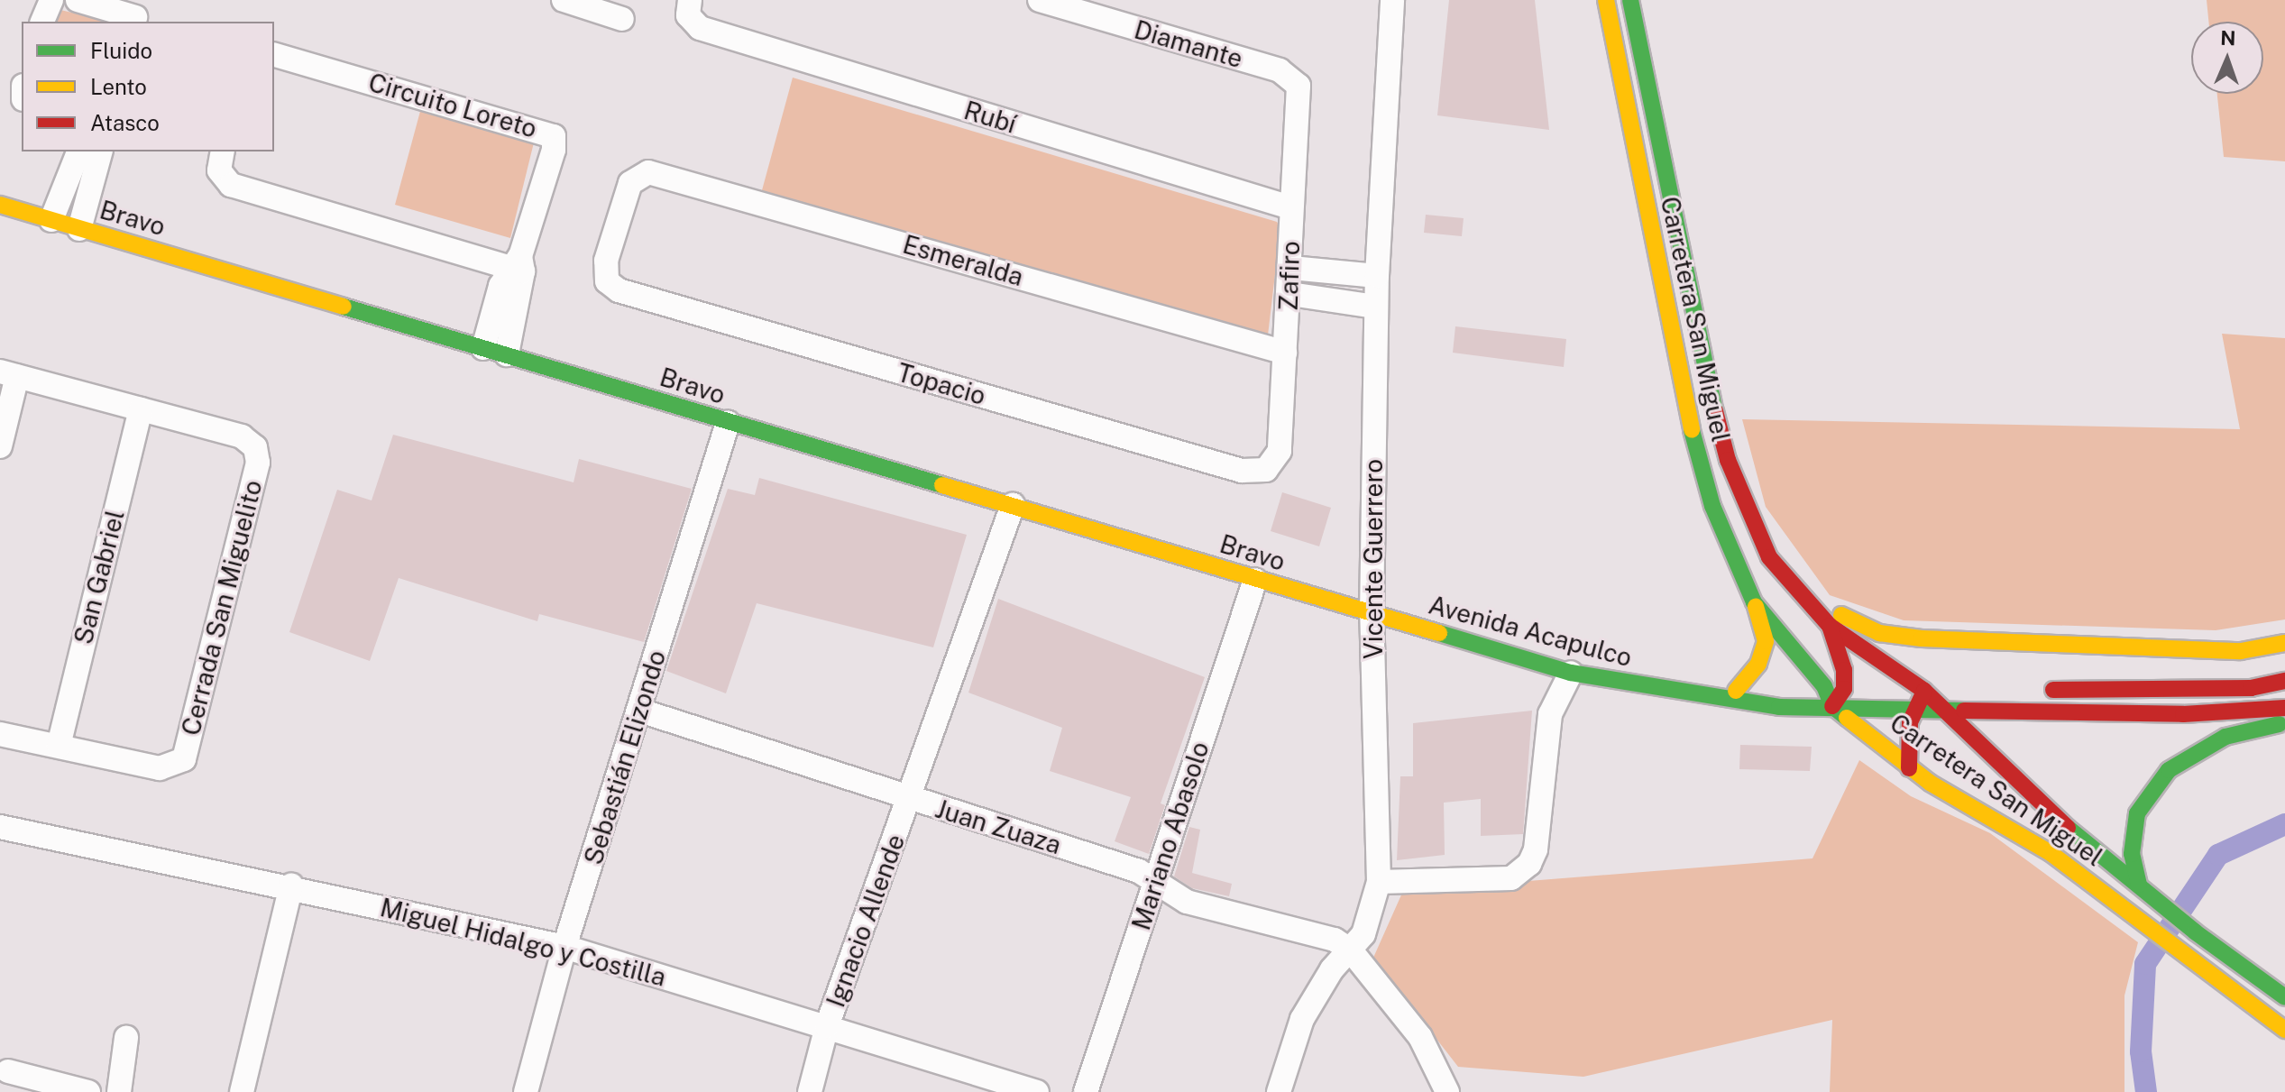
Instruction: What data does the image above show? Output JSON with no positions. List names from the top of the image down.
{
  "streets": {
    "main road": ["Bravo", "Carretera San Miguel", "Avenida Acapulco"],
    "street": [
      "Diamante",
      "Circuito Loreto",
      "Rubí",
      "Esmeralda",
      "Zafiro",
      "Topacio",
      "Vicente Guerrero",
      "San Gabriel",
      "Cerrada San Miguelito",
      "Sebastián Elizondo",
      "Juan Zuaza",
      "Mariano Abasolo",
      "Ignacio Allende",
      "Miguel Hidalgo y Costilla"
    ]
  },
  "crossings": [
    ["Diamante", "Zafiro"],
    ["Rubí", "Zafiro"],
    ["Bravo", "Vicente Guerrero"],
    ["Bravo", "Avenida Acapulco"],
    ["Bravo", "Sebastián Elizondo"],
    ["Bravo", "Mariano Abasolo"],
    ["Bravo", "Ignacio Allende"],
    ["Esmeralda", "Zafiro"],
    ["Esmeralda", "Topacio"],
    ["Zafiro", "Topacio"],
    ["Carretera San Miguel", "Avenida Acapulco"],
    ["Vicente Guerrero", "Avenida Acapulco"],
    ["Vicente Guerrero", "Juan Zuaza"],
    ["San Gabriel", "Cerrada San Miguelito"],
    ["Sebastián Elizondo", "Juan Zuaza"],
    ["Sebastián Elizondo", "Miguel Hidalgo y Costilla"],
    ["Juan Zuaza", "Mariano Abasolo"],
    ["Juan Zuaza", "Ignacio Allende"],
    ["Ignacio Allende", "Miguel Hidalgo y Costilla"]
  ],
  "legend": ["Fluido", "Lento", "Atasco"],
  "north": "top"
}
